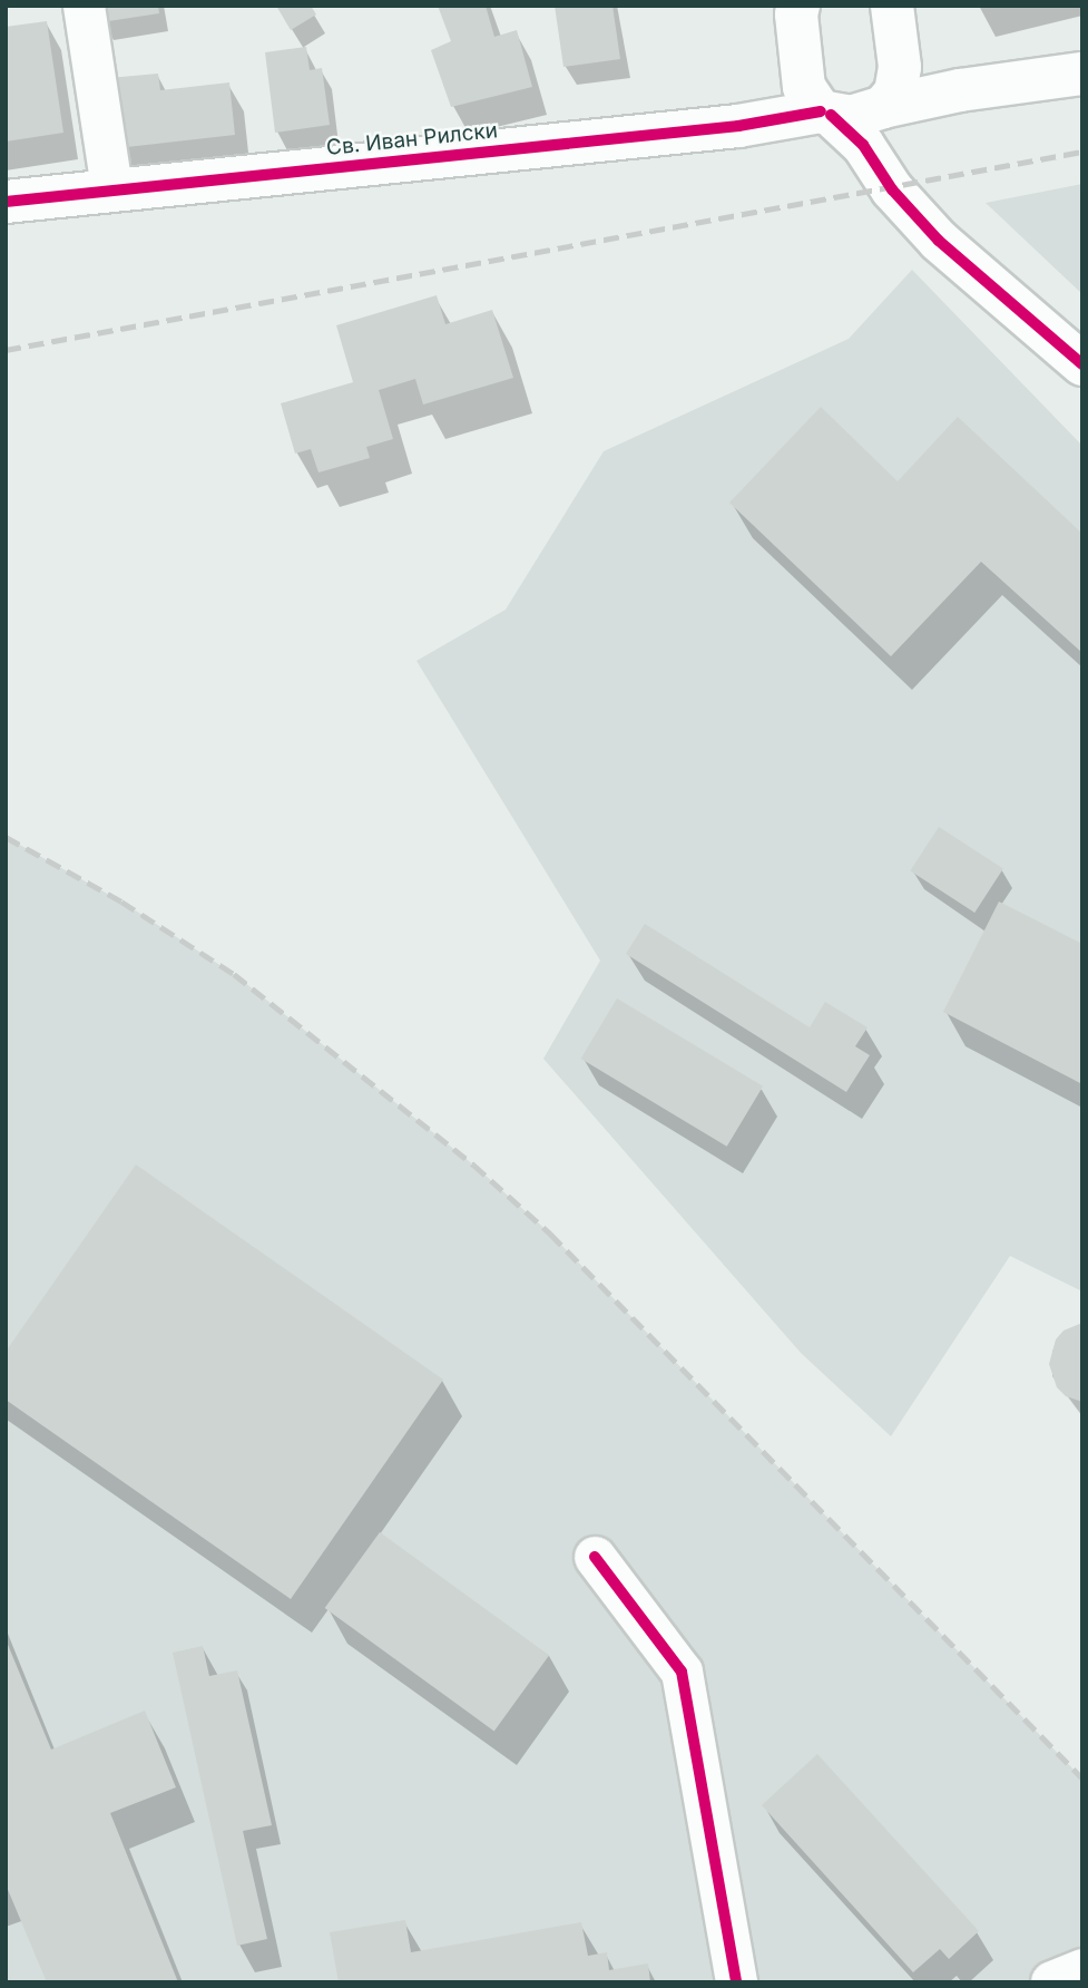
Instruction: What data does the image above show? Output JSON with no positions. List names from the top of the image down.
{
  "streets": {
    "street": ["Св. Иван Рилски"]
  }
}
